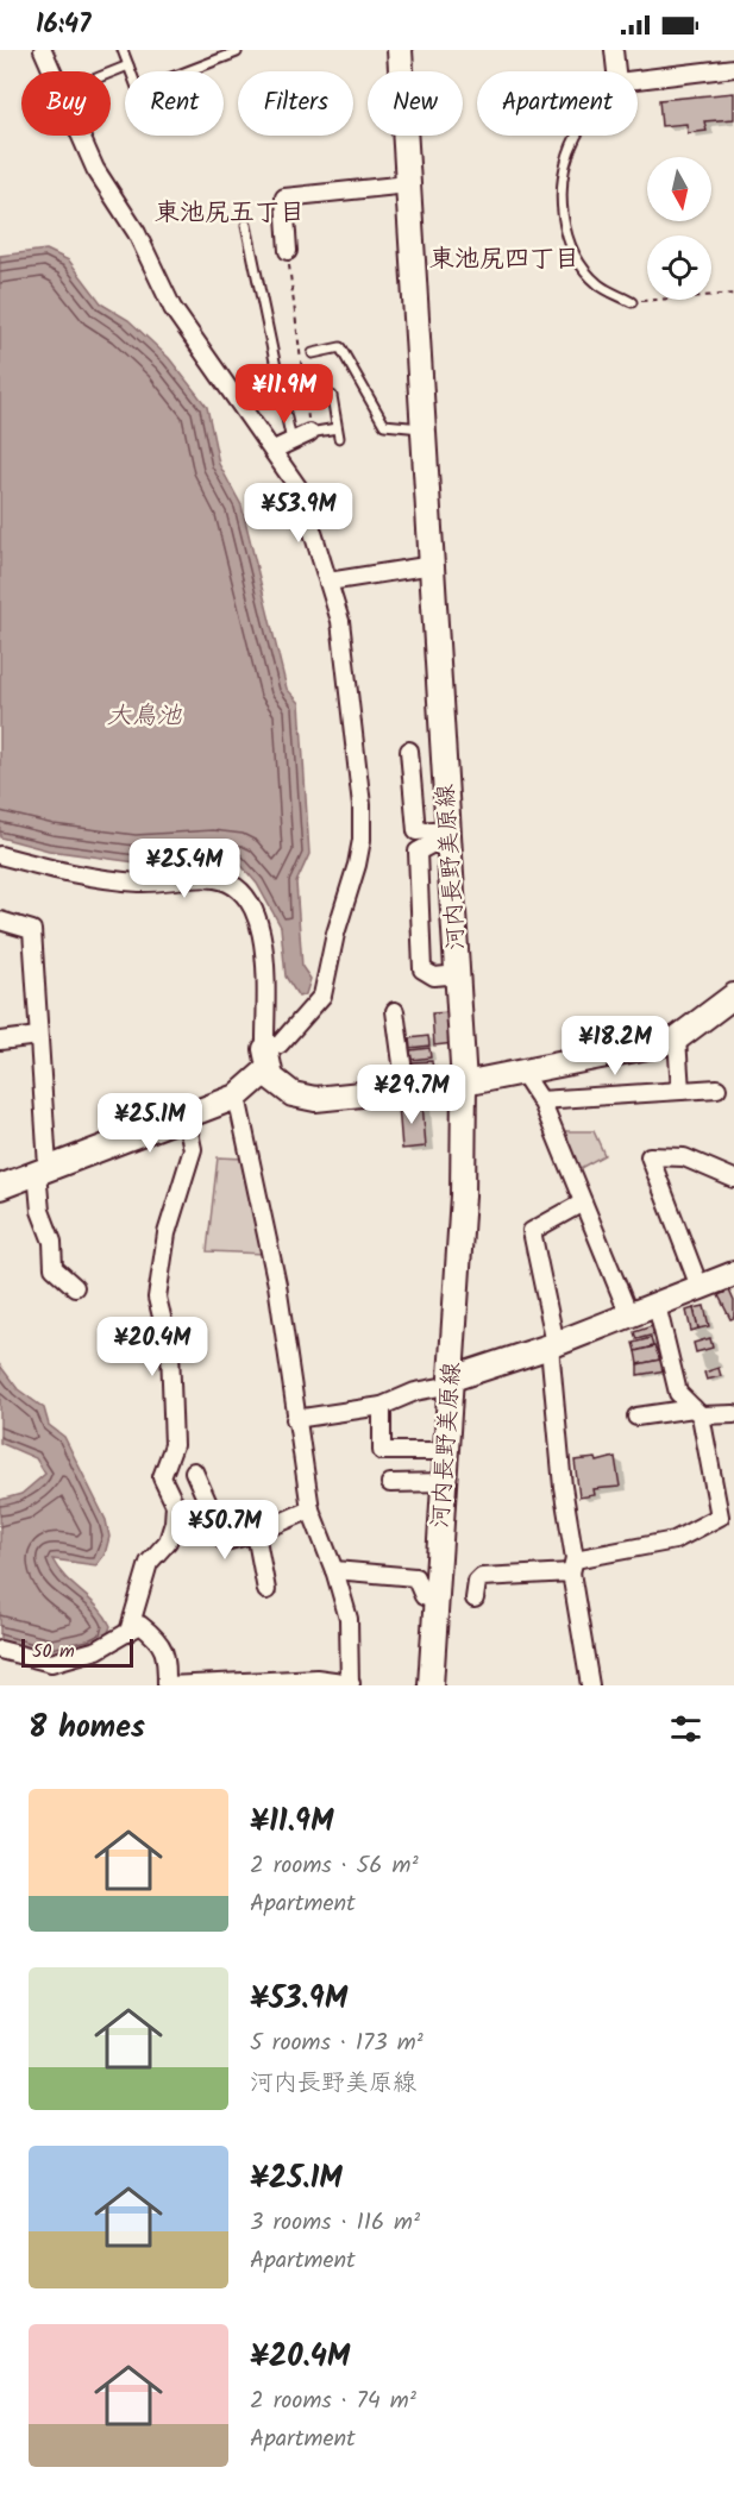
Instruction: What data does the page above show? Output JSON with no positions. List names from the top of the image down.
{
  "streets": {
    "main road": ["河内長野美原線"]
  },
  "districts": ["東池尻五丁目", "東池尻四丁目"],
  "water": ["大鳥池"],
  "scale_bar": "50 m",
  "north": "bottom",
  "page": {
    "status": "16:47",
    "chip": [
      "Buy",
      "Rent",
      "Filters",
      "New",
      "Apartment"
    ],
    "price": [
      "¥11.9M",
      "¥53.9M",
      "¥25.4M",
      "¥18.2M",
      "¥29.7M",
      "¥25.1M",
      "¥20.4M",
      "¥50.7M"
    ],
    "scale": "50 m",
    "heading": "8 homes",
    "list": [
      {
        "name": "¥11.9M",
        "note": "2 rooms · 56 m² · Apartment"
      },
      {
        "name": "¥53.9M",
        "note": "5 rooms · 173 m² · 河内長野美原線"
      },
      {
        "name": "¥25.1M",
        "note": "3 rooms · 116 m² · Apartment"
      },
      {
        "name": "¥20.4M",
        "note": "2 rooms · 74 m² · Apartment"
      }
    ]
  }
}
